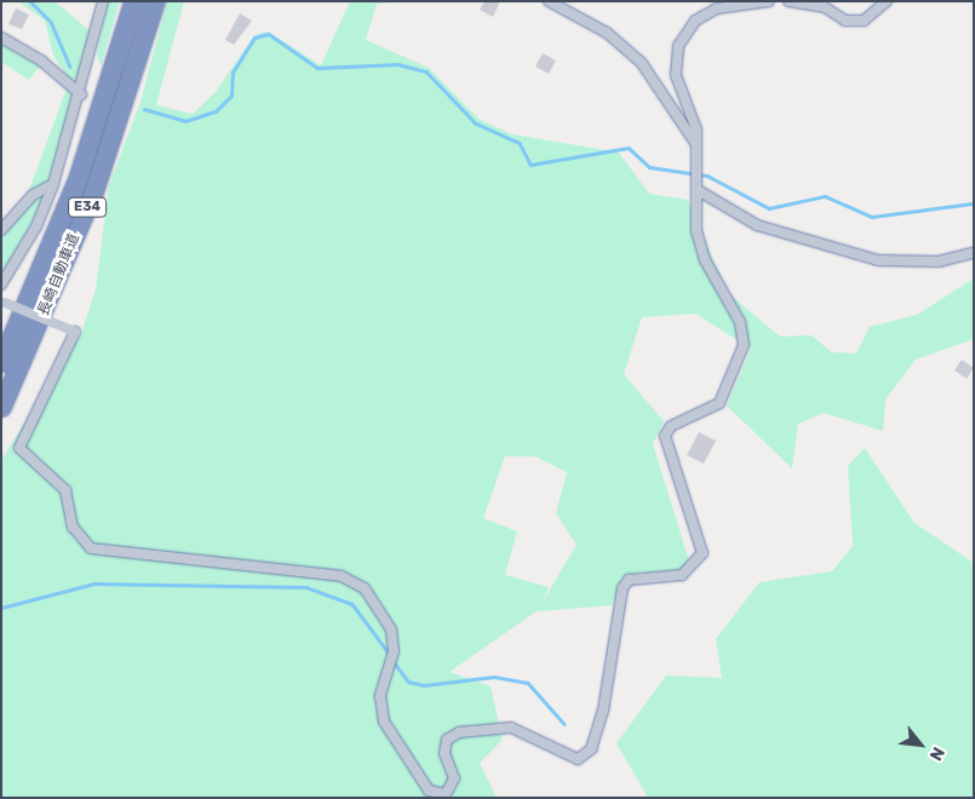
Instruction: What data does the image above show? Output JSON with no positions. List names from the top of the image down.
{
  "streets": {
    "highway": ["E34", "長崎自動車道"]
  },
  "north": "bottom right"
}
